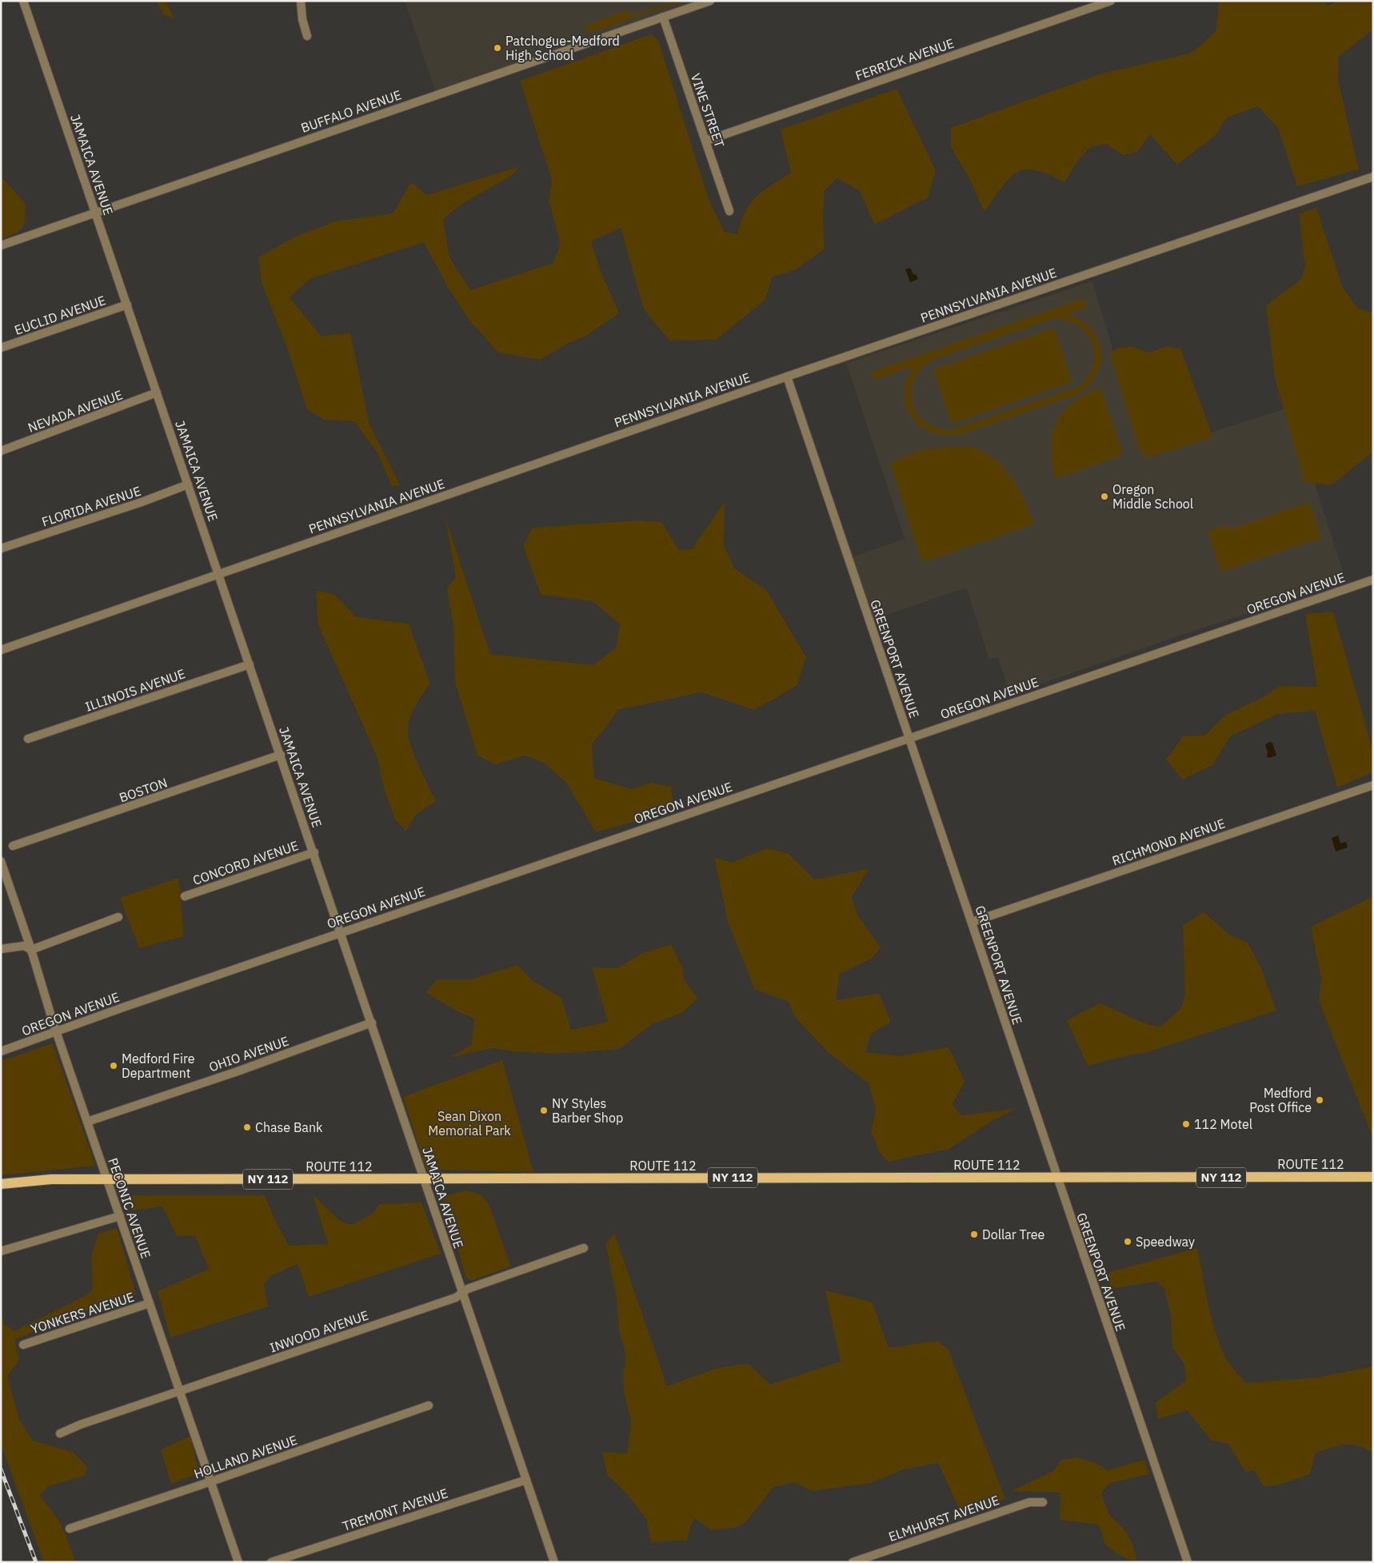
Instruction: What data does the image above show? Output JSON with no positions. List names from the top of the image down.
{
  "streets": {
    "main road": ["ROUTE 112", "NY 112"],
    "street": [
      "FERRICK AVENUE",
      "VINE STREET",
      "BUFFALO AVENUE",
      "JAMAICA AVENUE",
      "PENNSYLVANIA AVENUE",
      "EUCLID AVENUE",
      "NEVADA AVENUE",
      "FLORIDA AVENUE",
      "OREGON AVENUE",
      "GREENPORT AVENUE",
      "ILLINOIS AVENUE",
      "BOSTON",
      "RICHMOND AVENUE",
      "CONCORD AVENUE",
      "OHIO AVENUE",
      "PECONIC AVENUE",
      "YONKERS AVENUE",
      "INWOOD AVENUE",
      "HOLLAND AVENUE",
      "TREMONT AVENUE",
      "ELMHURST AVENUE"
    ]
  },
  "crossings": [
    ["FERRICK AVENUE", "VINE STREET"],
    ["VINE STREET", "BUFFALO AVENUE"],
    ["BUFFALO AVENUE", "JAMAICA AVENUE"],
    ["JAMAICA AVENUE", "PENNSYLVANIA AVENUE"],
    ["JAMAICA AVENUE", "EUCLID AVENUE"],
    ["JAMAICA AVENUE", "NEVADA AVENUE"],
    ["JAMAICA AVENUE", "FLORIDA AVENUE"],
    ["JAMAICA AVENUE", "OREGON AVENUE"],
    ["JAMAICA AVENUE", "ILLINOIS AVENUE"],
    ["JAMAICA AVENUE", "BOSTON"],
    ["JAMAICA AVENUE", "CONCORD AVENUE"],
    ["JAMAICA AVENUE", "OHIO AVENUE"],
    ["JAMAICA AVENUE", "ROUTE 112"],
    ["JAMAICA AVENUE", "INWOOD AVENUE"],
    ["JAMAICA AVENUE", "TREMONT AVENUE"],
    ["PENNSYLVANIA AVENUE", "GREENPORT AVENUE"],
    ["OREGON AVENUE", "GREENPORT AVENUE"],
    ["OREGON AVENUE", "PECONIC AVENUE"],
    ["GREENPORT AVENUE", "RICHMOND AVENUE"],
    ["GREENPORT AVENUE", "ROUTE 112"],
    ["OHIO AVENUE", "PECONIC AVENUE"],
    ["ROUTE 112", "PECONIC AVENUE"],
    ["PECONIC AVENUE", "YONKERS AVENUE"],
    ["PECONIC AVENUE", "INWOOD AVENUE"],
    ["PECONIC AVENUE", "HOLLAND AVENUE"]
  ],
  "parks": ["Sean Dixon Memorial Park"],
  "places": [
    "Patchogue-Medford High School",
    "Oregon Middle School",
    "Medford Fire Department",
    "Medford Post Office",
    "NY Styles Barber Shop",
    "112 Motel",
    "Chase Bank",
    "Dollar Tree",
    "Speedway"
  ]
}
